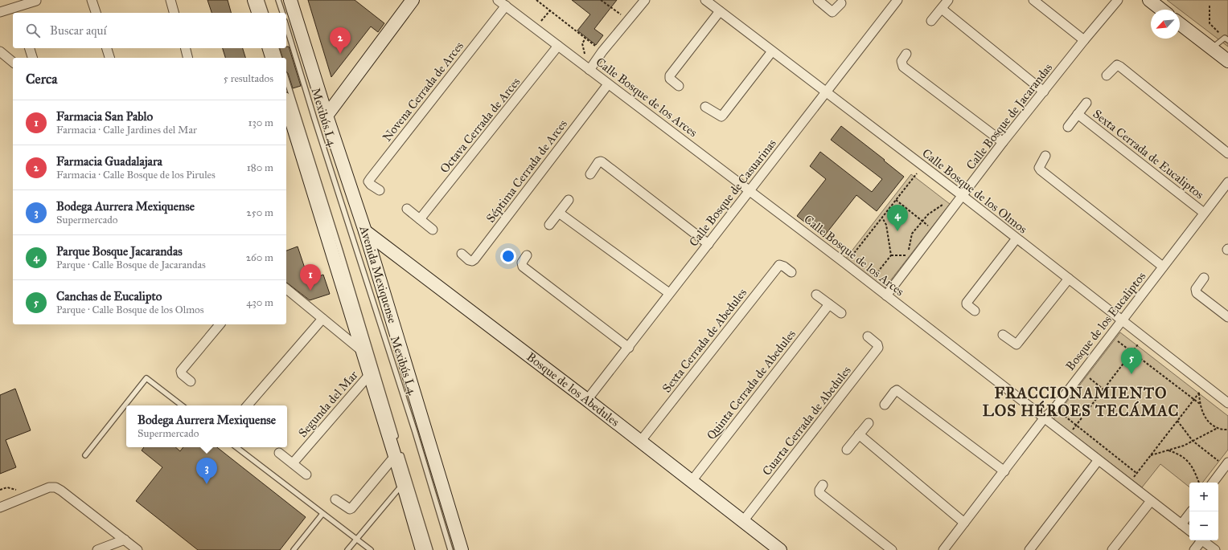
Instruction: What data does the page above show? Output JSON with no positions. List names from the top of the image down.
{
  "streets": {
    "main road": ["Avenida Mexiquense", "Bosque de los Abedules"],
    "street": [
      "Novena Cerrada de Arces",
      "Calle Bosque de los Arces",
      "Calle Bosque de Jacarandas",
      "Octava Cerrada de Arces",
      "Sexta Cerrada de Eucaliptos",
      "Séptima Cerrada de Arces",
      "Calle Bosque de los Olmos",
      "Calle Bosque de Casuarinas",
      "Bosque de los Eucaliptos",
      "Sexta Cerrada de Abedules",
      "Quinta Cerrada de Abedules",
      "Segunda del Mar",
      "Cuarta Cerrada de Abedules"
    ],
    "lane": ["Mexibús L4"]
  },
  "crossings": [
    ["Novena Cerrada de Arces", "Calle Bosque de los Arces"],
    ["Calle Bosque de los Arces", "Calle Bosque de Jacarandas"],
    ["Calle Bosque de los Arces", "Octava Cerrada de Arces"],
    ["Calle Bosque de los Arces", "Séptima Cerrada de Arces"],
    ["Calle Bosque de los Arces", "Calle Bosque de Casuarinas"],
    ["Calle Bosque de los Arces", "Bosque de los Eucaliptos"],
    ["Calle Bosque de Jacarandas", "Calle Bosque de los Olmos"],
    ["Sexta Cerrada de Eucaliptos", "Bosque de los Eucaliptos"],
    ["Calle Bosque de los Olmos", "Calle Bosque de Casuarinas"],
    ["Calle Bosque de los Olmos", "Bosque de los Eucaliptos"],
    ["Calle Bosque de Casuarinas", "Bosque de los Abedules"],
    ["Avenida Mexiquense", "Bosque de los Abedules"],
    ["Sexta Cerrada de Abedules", "Bosque de los Abedules"],
    ["Quinta Cerrada de Abedules", "Bosque de los Abedules"],
    ["Bosque de los Abedules", "Cuarta Cerrada de Abedules"]
  ],
  "districts": ["FRACCIONAMIENTO LOS HÉROES TECÁMAC"],
  "north": "bottom left",
  "page": {
    "search": "Buscar aquí",
    "pins": [
      "2",
      "4",
      "1",
      "5",
      "3"
    ],
    "heading": ["Cerca", "5 resultados"],
    "list": [
      {
        "mark": "1",
        "name": "Farmacia San Pablo",
        "note": "Farmacia · Calle Jardines del Mar",
        "value": "130 m"
      },
      {
        "mark": "2",
        "name": "Farmacia Guadalajara",
        "note": "Farmacia · Calle Bosque de los Pirules",
        "value": "180 m"
      },
      {
        "mark": "3",
        "name": "Bodega Aurrera Mexiquense",
        "note": "Supermercado",
        "value": "250 m"
      },
      {
        "mark": "4",
        "name": "Parque Bosque Jacarandas",
        "note": "Parque · Calle Bosque de Jacarandas",
        "value": "260 m"
      },
      {
        "mark": "5",
        "name": "Canchas de Eucalipto",
        "note": "Parque · Calle Bosque de los Olmos",
        "value": "430 m"
      }
    ],
    "popup": ["Bodega Aurrera Mexiquense", "Supermercado"],
    "map_buttons": ["+", "−"]
  }
}
